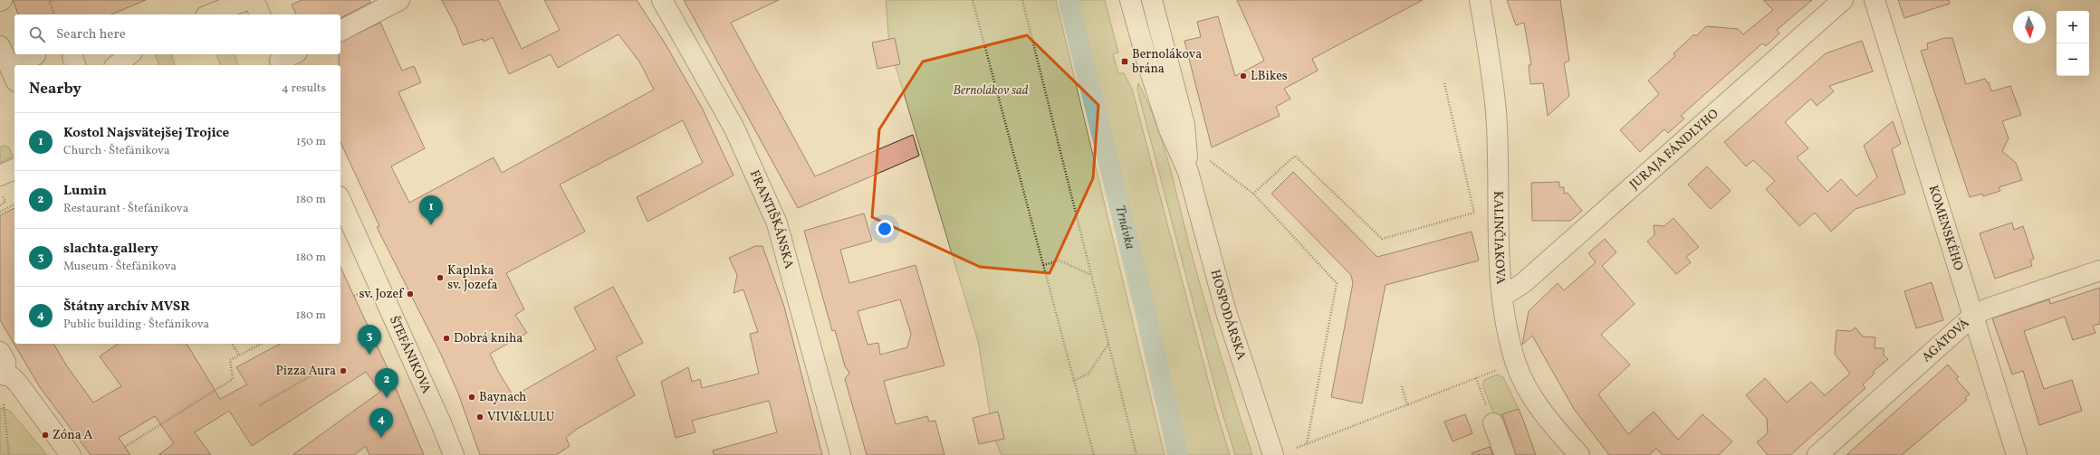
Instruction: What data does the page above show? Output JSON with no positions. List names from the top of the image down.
{
  "streets": {
    "street": [
      "JURAJA FÁNDLYHO",
      "FRANTIŠKÁNSKA",
      "KOMENSKÉHO",
      "KALINČIAKOVA",
      "HOSPODÁRSKA",
      "AGÁTOVÁ",
      "ŠTEFÁNIKOVA"
    ]
  },
  "crossings": [
    ["JURAJA FÁNDLYHO", "KALINČIAKOVA"],
    ["KOMENSKÉHO", "AGÁTOVÁ"]
  ],
  "water": ["Trnávka"],
  "parks": ["Bernolákov sad"],
  "places": {
    "transit": ["Bernolákova brána"],
    "other": [
      "LBikes",
      "Kaplnka sv. Jozefa",
      "sv. Jozef",
      "Dobrá kniha",
      "Pizza Aura",
      "Baynach",
      "VIVI&LULU",
      "Zóna A"
    ]
  },
  "north": "bottom",
  "page": {
    "map_buttons": ["+", "−"],
    "search": "Search here",
    "heading": ["Nearby", "4 results"],
    "list": [
      {
        "mark": "1",
        "name": "Kostol Najsvätejšej Trojice",
        "note": "Church · Štefánikova",
        "value": "150 m"
      },
      {
        "mark": "2",
        "name": "Lumin",
        "note": "Restaurant · Štefánikova",
        "value": "180 m"
      },
      {
        "mark": "3",
        "name": "slachta.gallery",
        "note": "Museum · Štefánikova",
        "value": "180 m"
      },
      {
        "mark": "4",
        "name": "Štátny archív MVSR",
        "note": "Public building · Štefánikova",
        "value": "180 m"
      }
    ],
    "pins": [
      "1",
      "3",
      "2",
      "4"
    ]
  }
}
